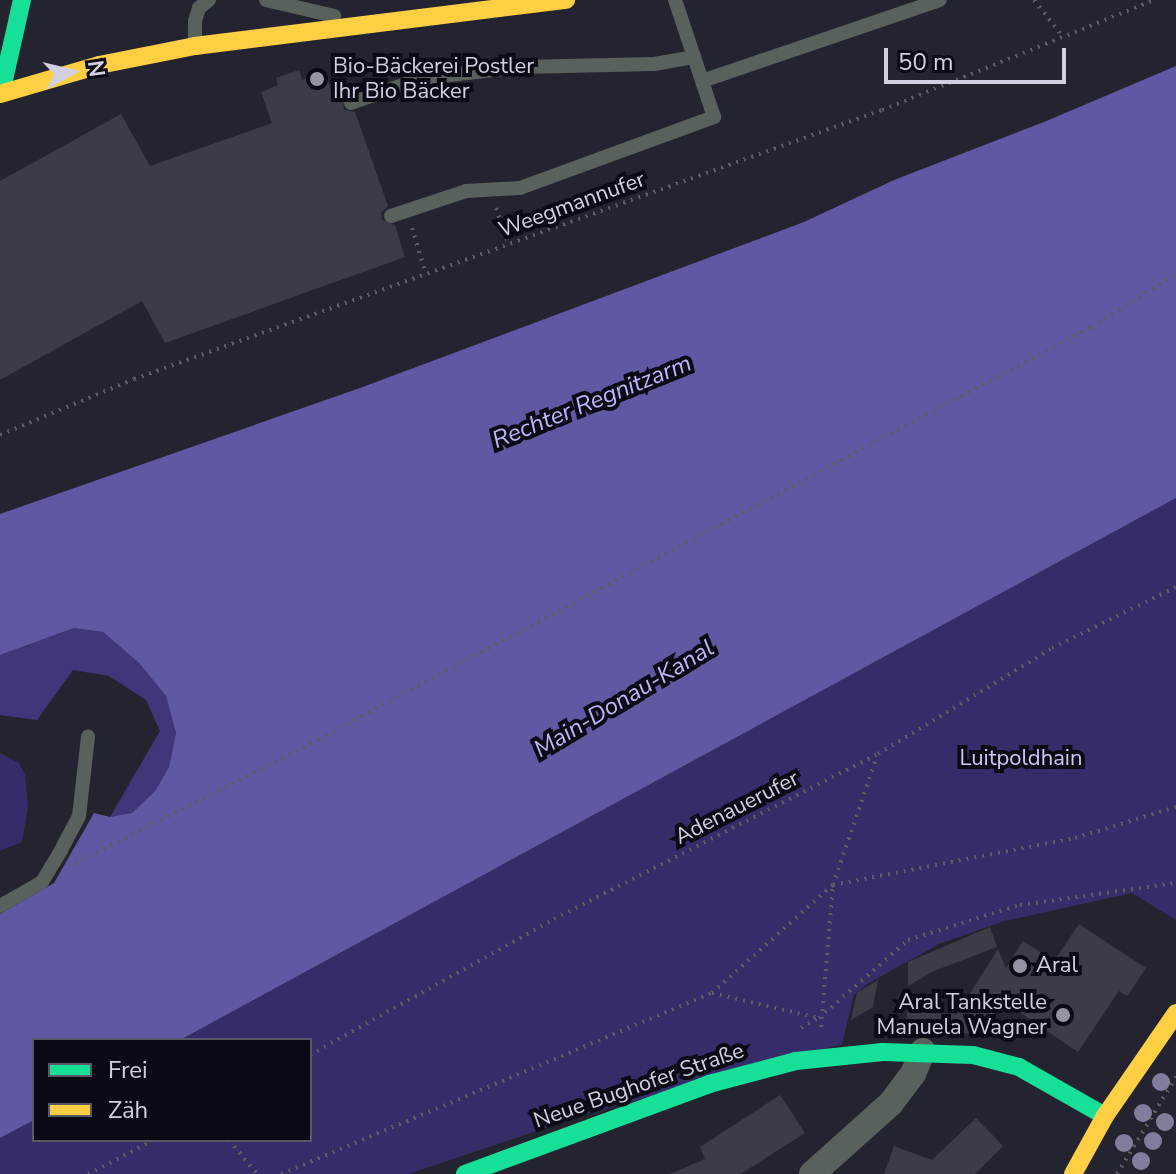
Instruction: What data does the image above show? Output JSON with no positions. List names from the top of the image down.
{
  "streets": {
    "street": ["Neue Bughofer Straße"],
    "path": ["Weegmannufer", "Adenauerufer"]
  },
  "water": ["Rechter Regnitzarm", "Main-Donau-Kanal"],
  "parks": ["Luitpoldhain"],
  "places": ["Bio-Bäckerei Postler Ihr Bio Bäcker", "Aral", "Aral Tankstelle Manuela Wagner"],
  "legend": ["Frei", "Zäh"],
  "scale_bar": "50 m",
  "north": "right"
}
